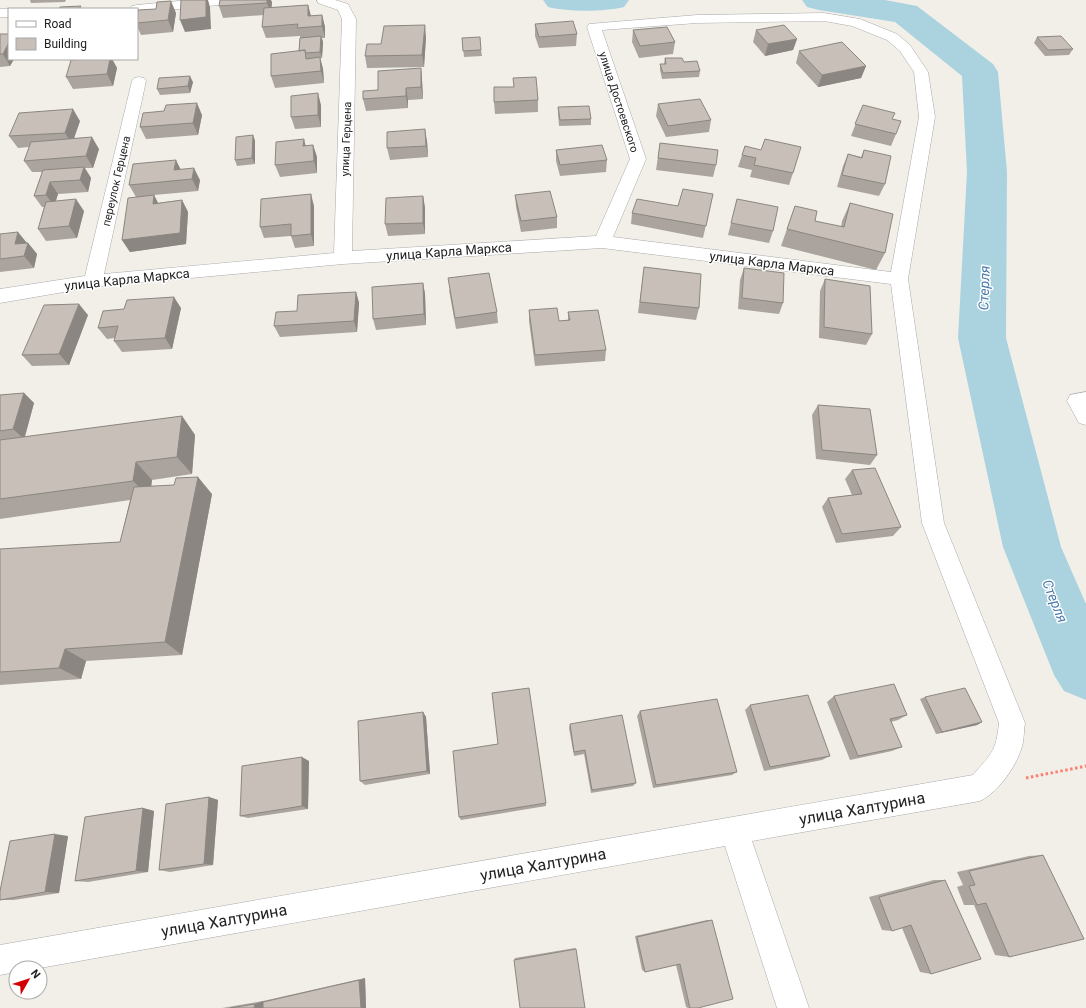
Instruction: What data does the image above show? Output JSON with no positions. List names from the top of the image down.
{
  "streets": {
    "street": [
      "улица Достоевского",
      "улица Герцена",
      "переулок Герцена",
      "улица Карла Маркса",
      "улица Халтурина"
    ]
  },
  "crossings": [
    ["улица Достоевского", "улица Карла Маркса"],
    ["улица Достоевского", "улица Халтурина"],
    ["улица Герцена", "улица Карла Маркса"],
    ["переулок Герцена", "улица Карла Маркса"],
    ["улица Карла Маркса", "улица Халтурина"]
  ],
  "water": ["Стерля"],
  "legend": ["Road", "Building"],
  "north": "top right"
}
